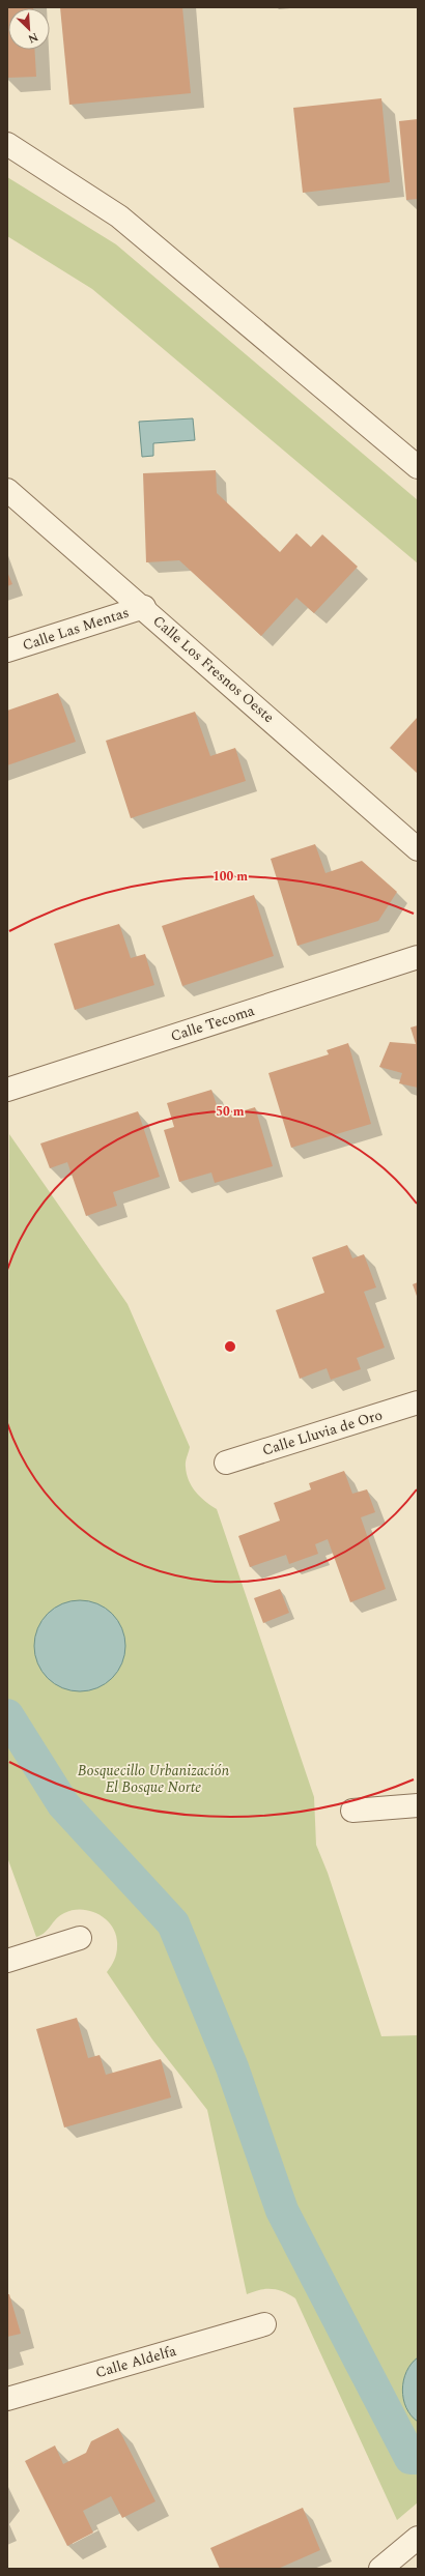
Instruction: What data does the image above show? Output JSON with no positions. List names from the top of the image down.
{
  "streets": {
    "street": [
      "Calle Las Mentas",
      "Calle Los Fresnos Oeste",
      "Calle Tecoma",
      "Calle Lluvia de Oro",
      "Calle Aldelfa"
    ]
  },
  "crossings": [
    ["Calle Las Mentas", "Calle Los Fresnos Oeste"]
  ],
  "parks": ["Bosquecillo Urbanización El Bosque Norte"],
  "north": "bottom right",
  "rings": ["100 m", "50 m"]
}
